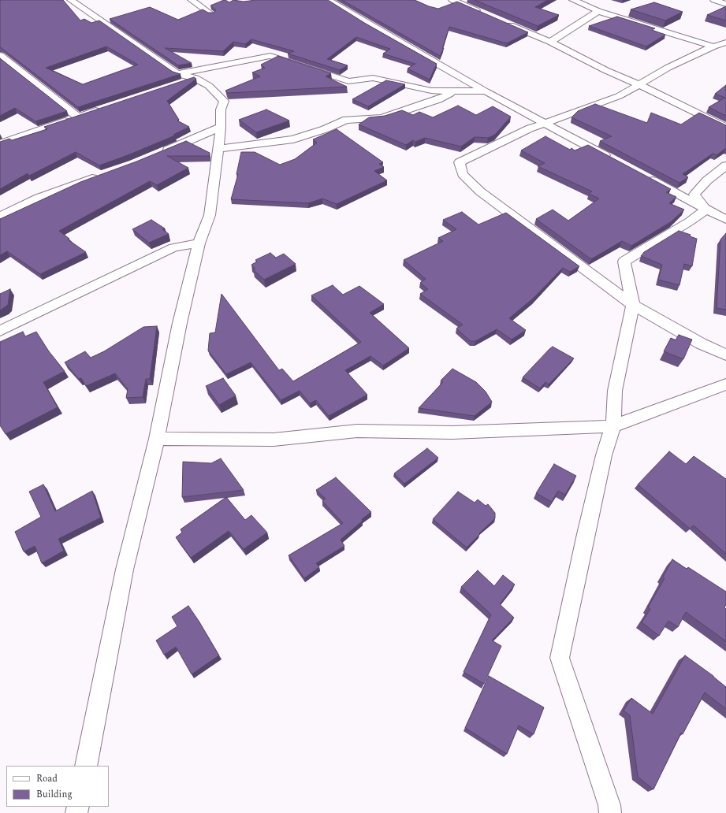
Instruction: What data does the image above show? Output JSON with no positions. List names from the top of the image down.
{
  "legend": ["Road", "Building"]
}
